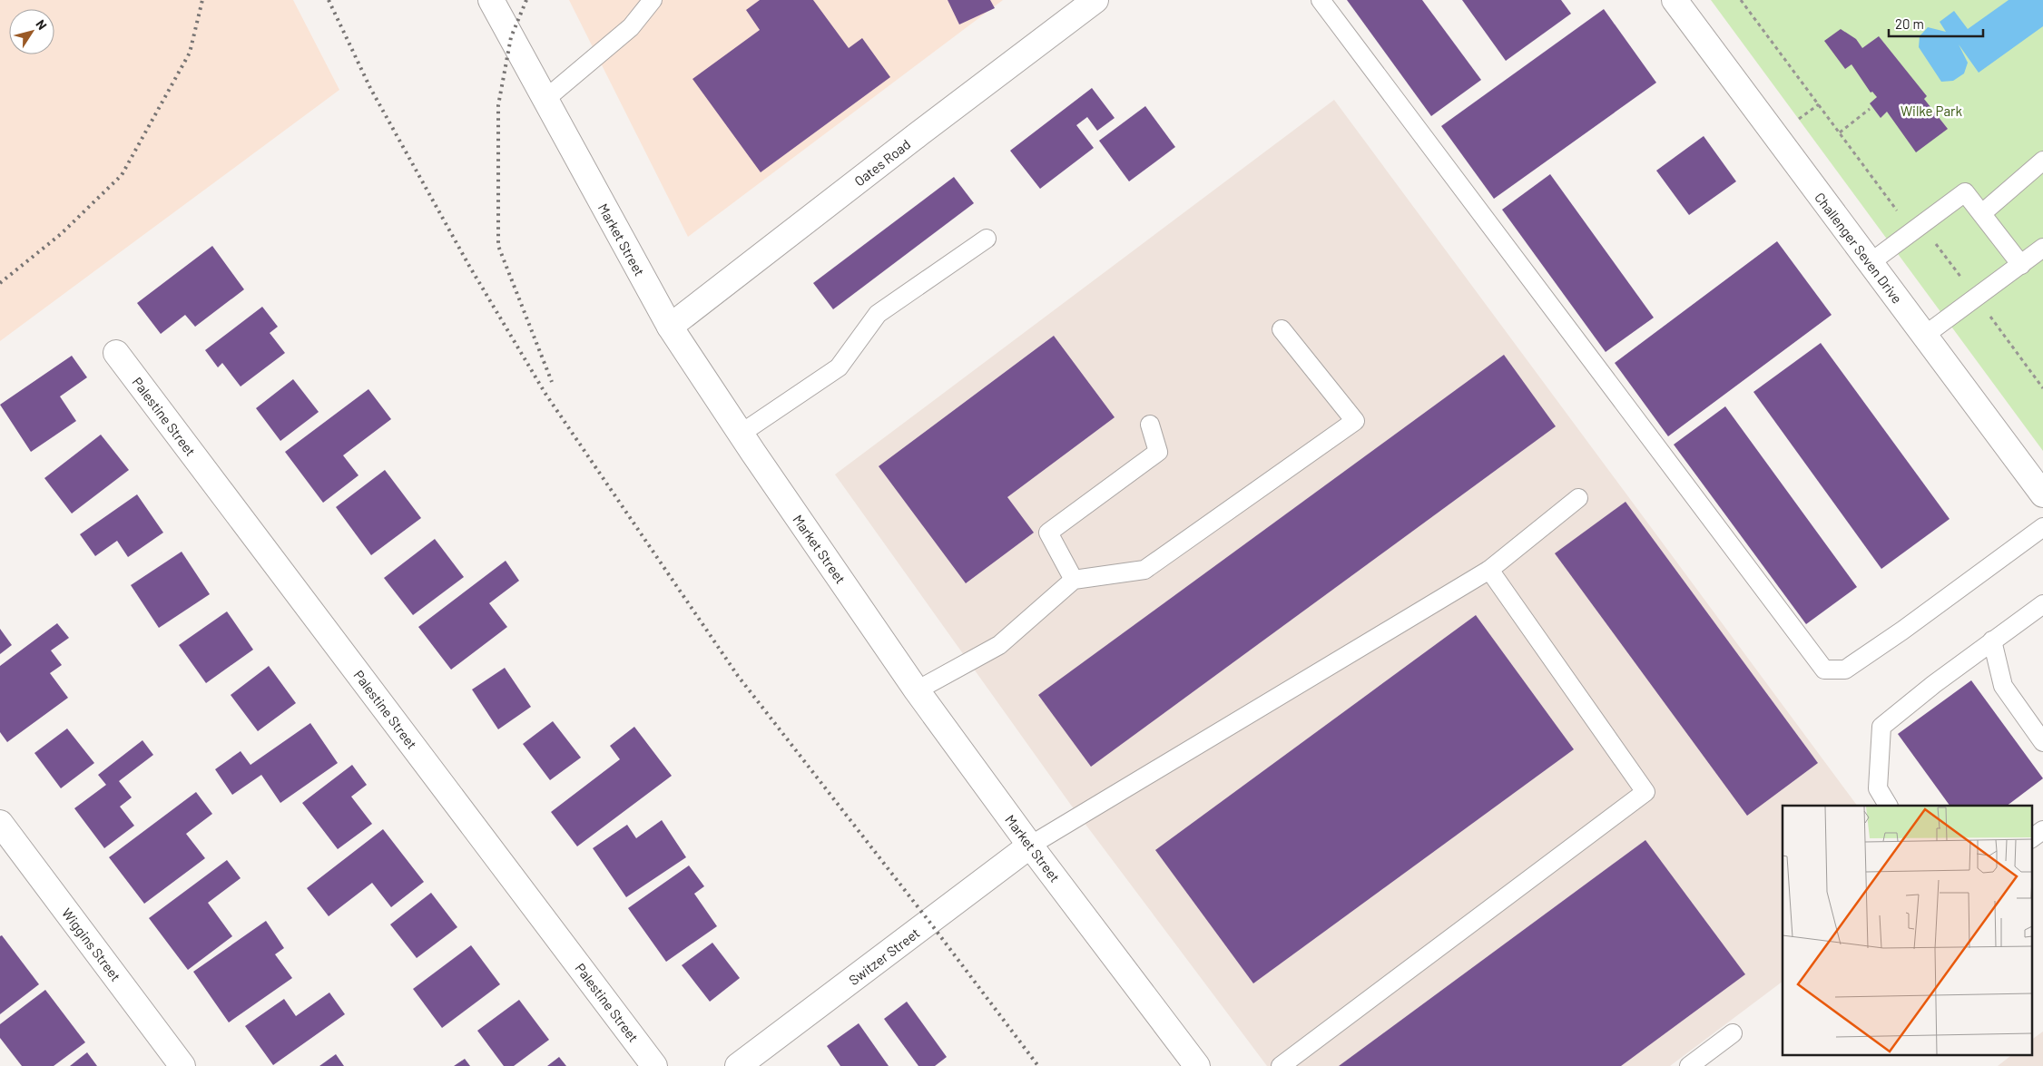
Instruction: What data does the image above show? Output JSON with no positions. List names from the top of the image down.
{
  "streets": {
    "street": [
      "Oates Road",
      "Market Street",
      "Challenger Seven Drive",
      "Palestine Street",
      "Wiggins Street",
      "Switzer Street"
    ]
  },
  "crossings": [
    ["Oates Road", "Market Street"],
    ["Market Street", "Switzer Street"]
  ],
  "parks": ["Wilke Park"],
  "scale_bar": "20 m",
  "north": "top right"
}
